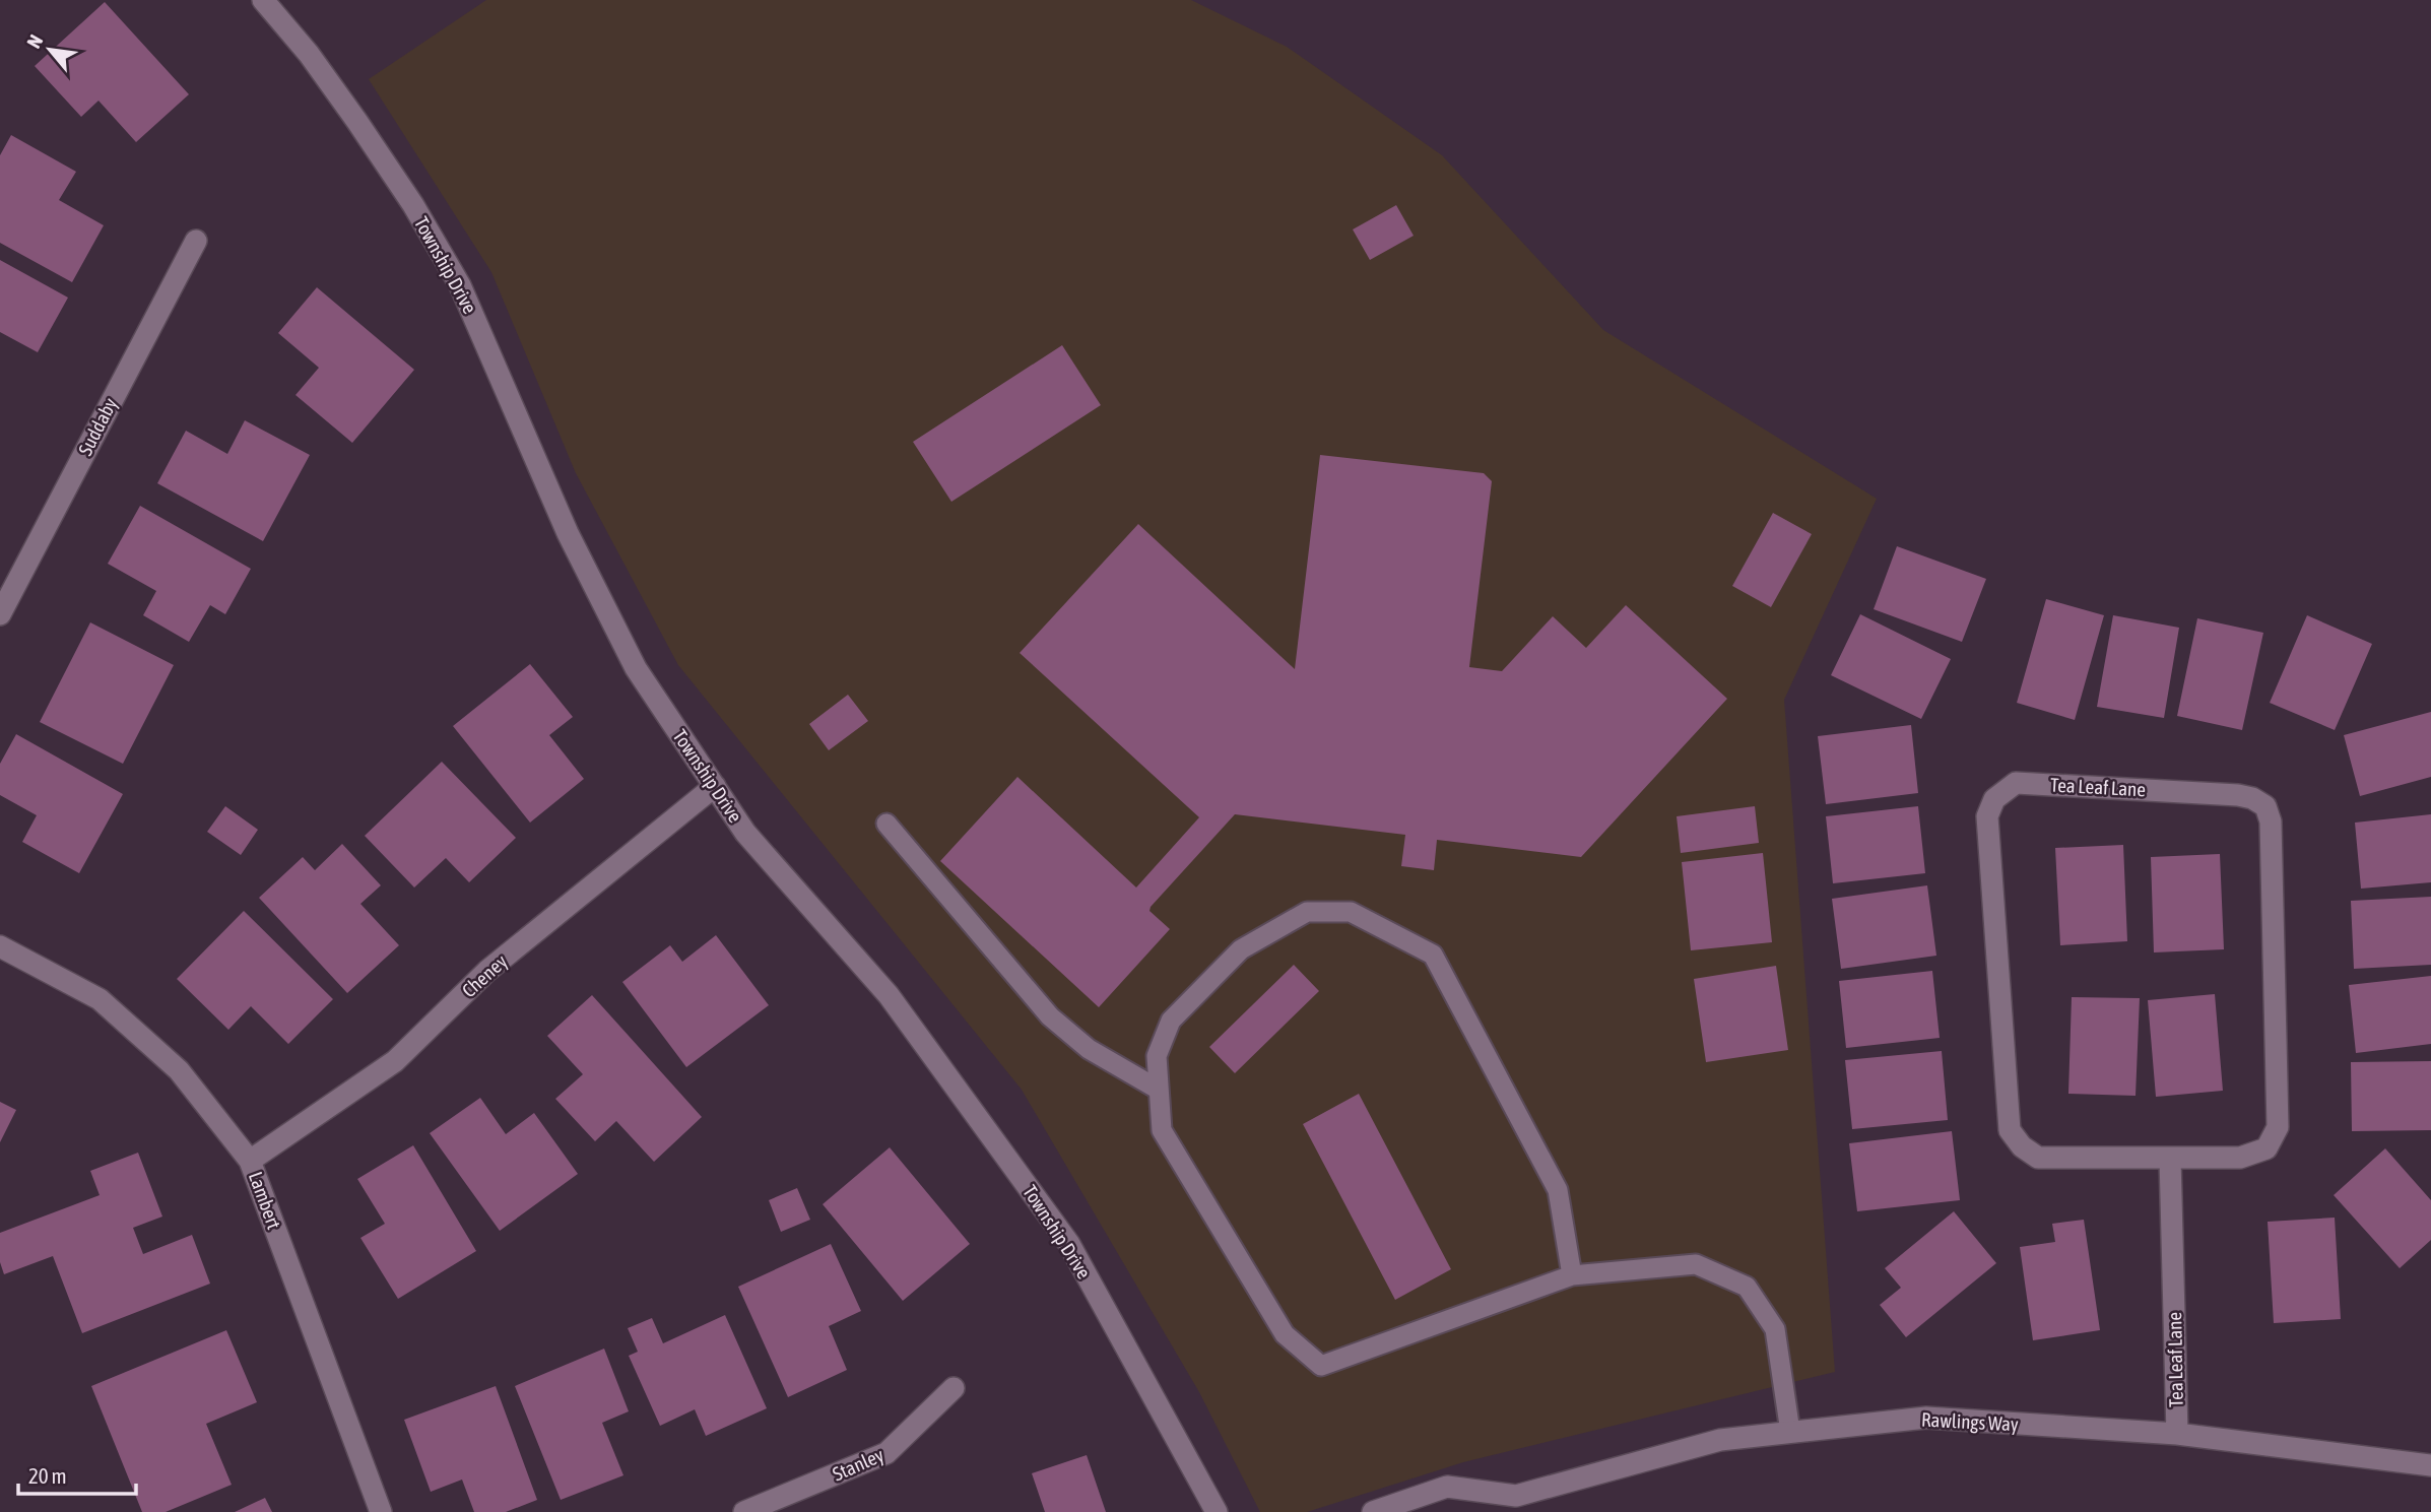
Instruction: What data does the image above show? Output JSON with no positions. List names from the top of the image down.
{
  "streets": {
    "street": [
      "Township Drive",
      "Suddaby",
      "Tea Leaf Lane",
      "Cheney",
      "Lambert",
      "Rawlings Way",
      "Stanley"
    ]
  },
  "crossings": [
    ["Township Drive", "Cheney"],
    ["Tea Leaf Lane", "Rawlings Way"],
    ["Cheney", "Lambert"]
  ],
  "scale_bar": "20 m",
  "north": "top left"
}
